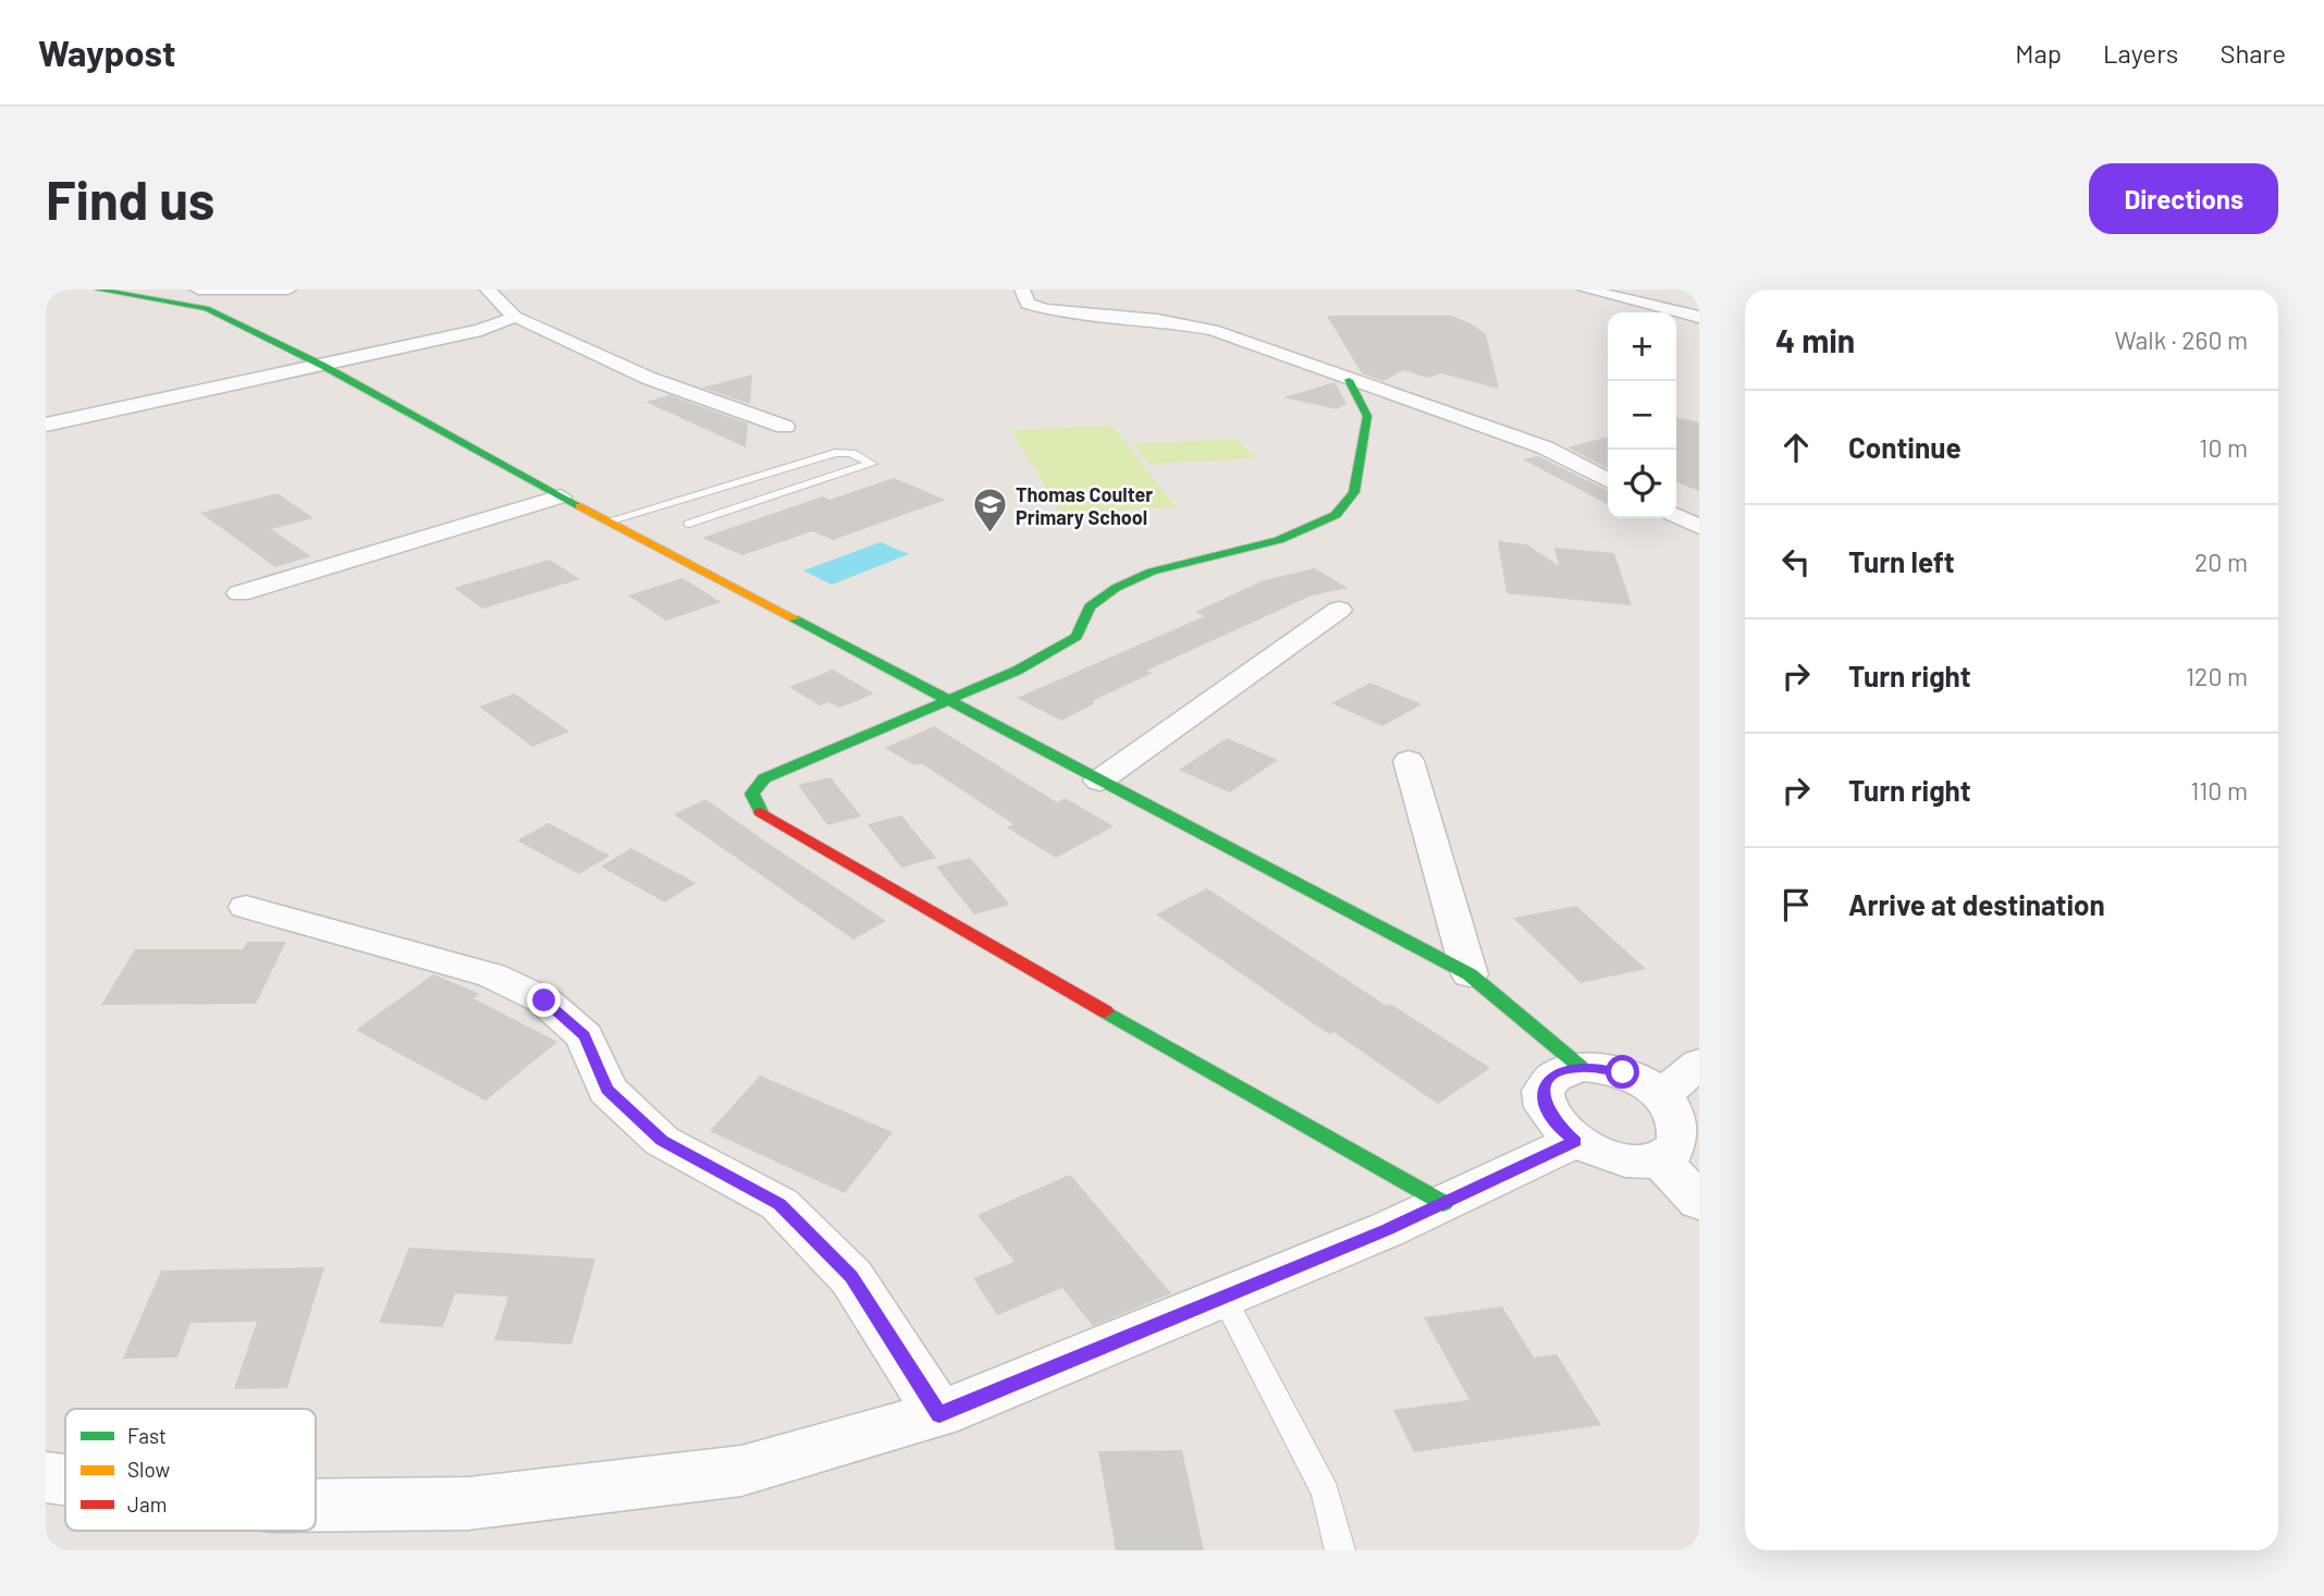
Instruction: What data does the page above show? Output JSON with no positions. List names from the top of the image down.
{
  "places": {
    "school or university": ["Thomas Coulter Primary School"]
  },
  "legend": ["Fast", "Slow", "Jam"],
  "page": {
    "header": "Waypost",
    "nav": ["Map", "Layers", "Share"],
    "buttons": "Directions",
    "title": "Find us",
    "heading": ["4 min", "Walk · 260 m"],
    "map_buttons": ["+", "−"],
    "list": [
      ["Continue", "10 m"],
      ["Turn left", "20 m"],
      ["Turn right", "120 m"],
      ["Turn right", "110 m"],
      "Arrive at destination"
    ]
  }
}
